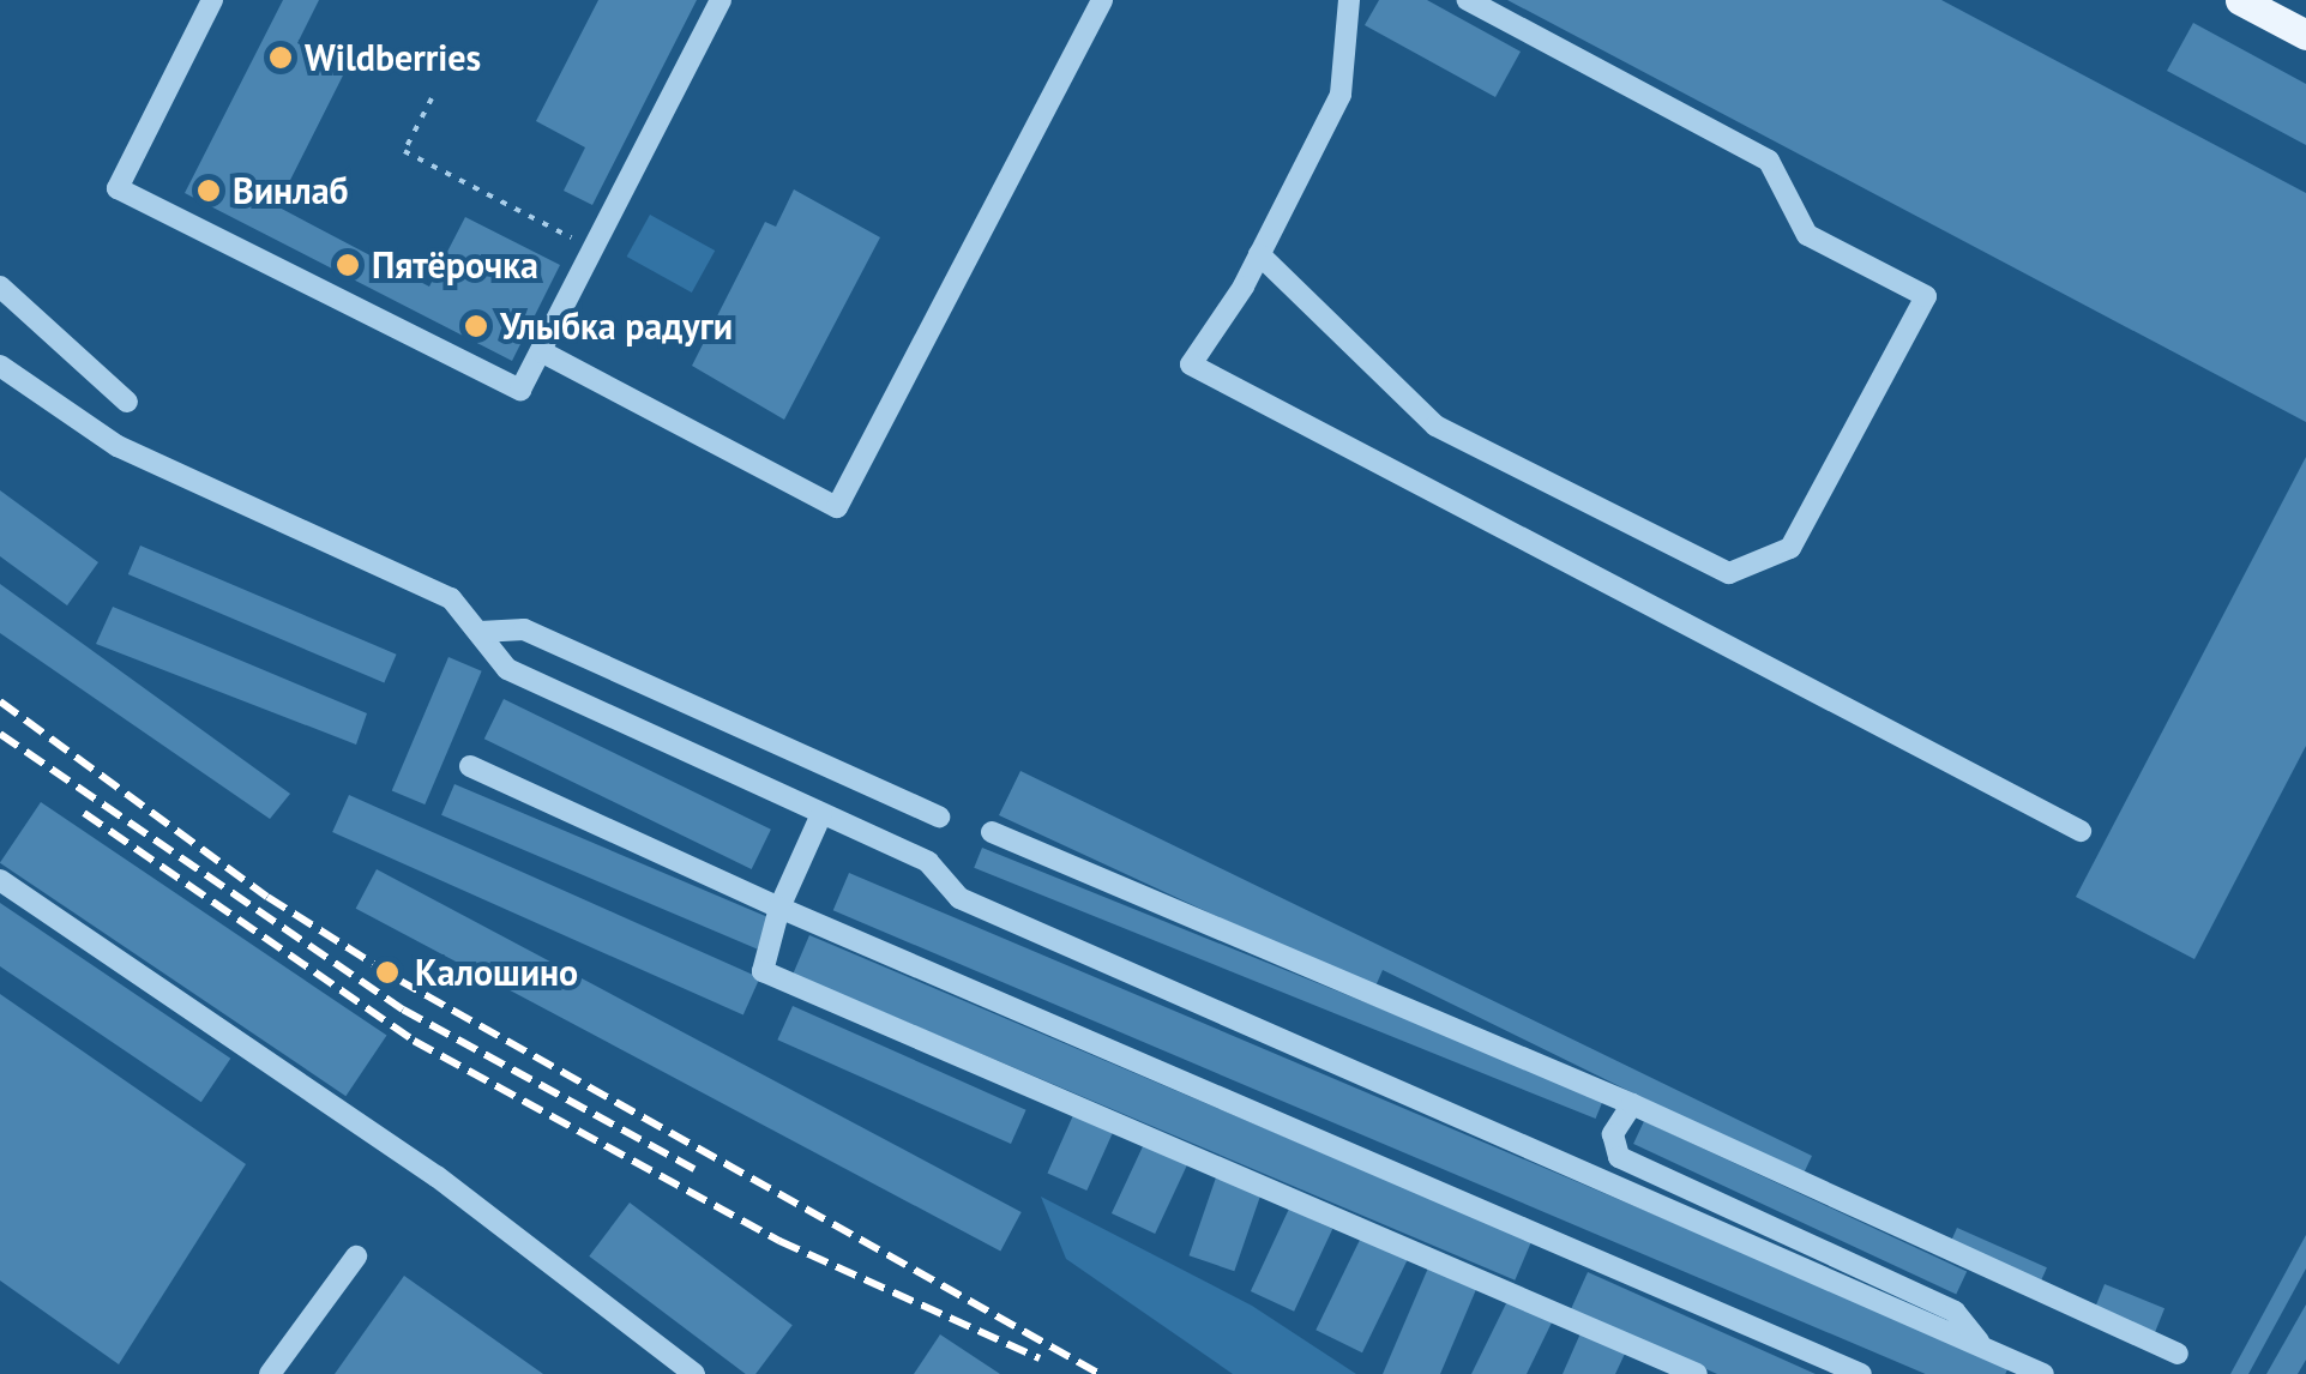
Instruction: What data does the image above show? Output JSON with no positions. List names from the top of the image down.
{
  "places": [
    "Wildberries",
    "Винлаб",
    "Пятёрочка",
    "Улыбка радуги",
    "Калошино"
  ]
}
